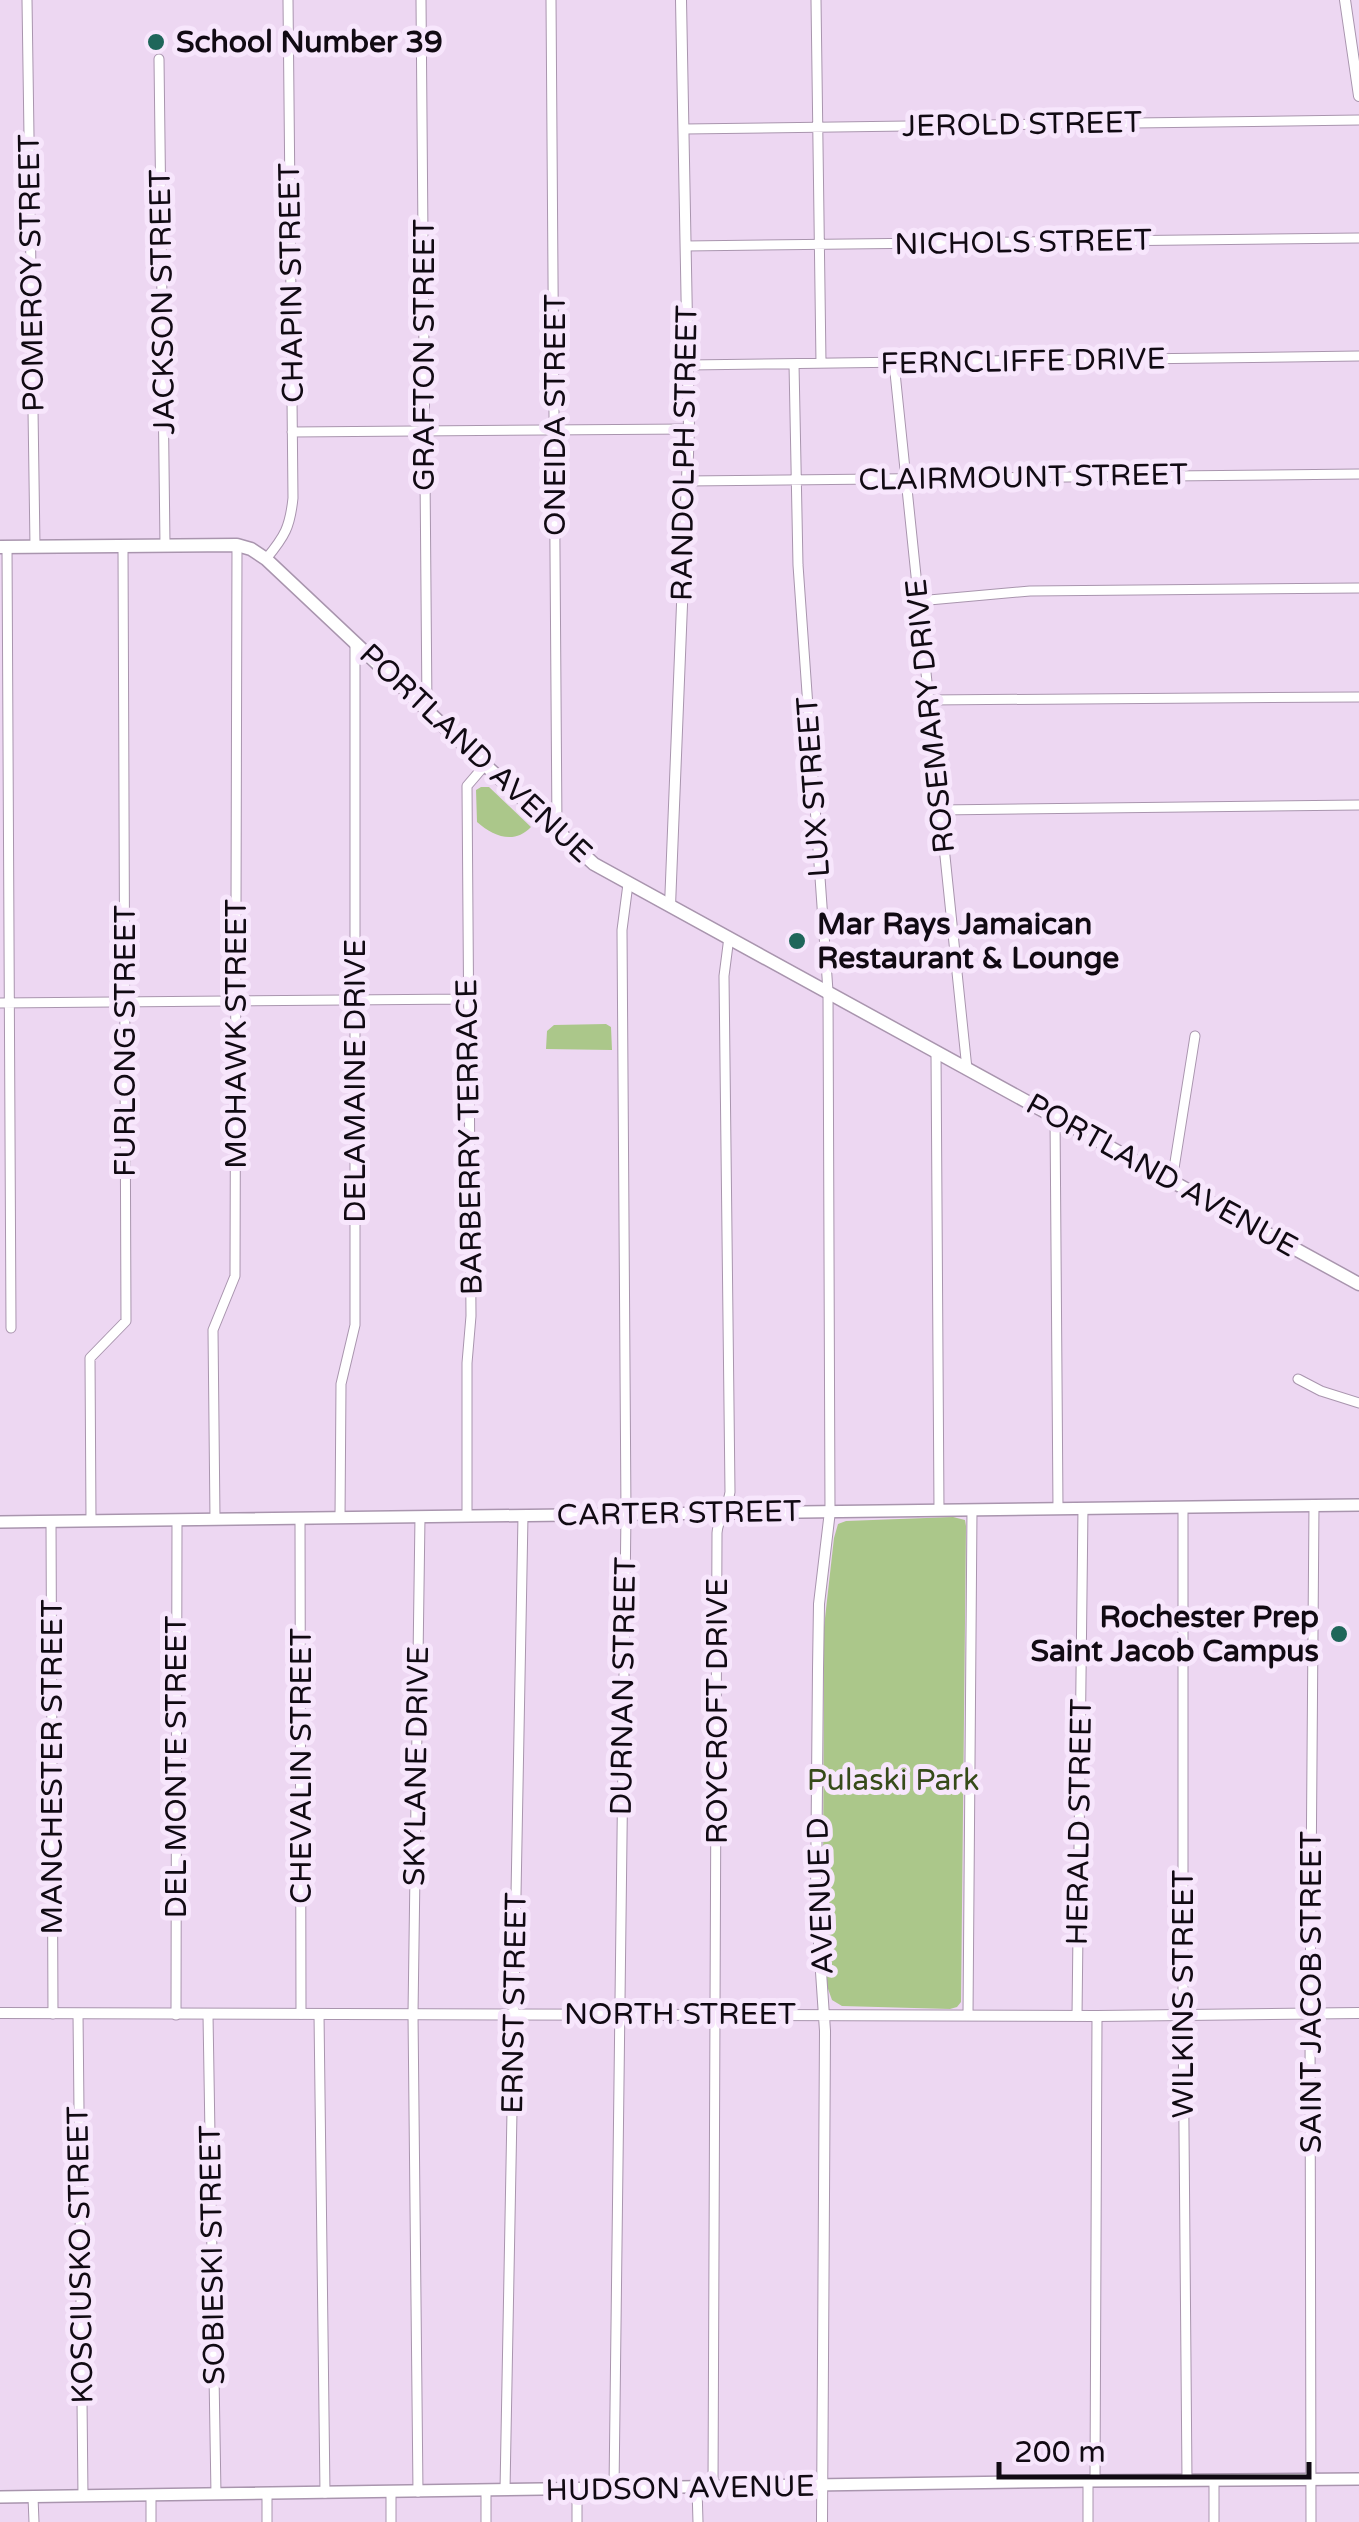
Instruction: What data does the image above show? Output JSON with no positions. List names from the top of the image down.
{
  "streets": {
    "main road": ["PORTLAND AVENUE", "CARTER STREET", "HUDSON AVENUE"],
    "street": [
      "JEROLD STREET",
      "NICHOLS STREET",
      "POMEROY STREET",
      "CHAPIN STREET",
      "JACKSON STREET",
      "GRAFTON STREET",
      "FERNCLIFFE DRIVE",
      "ONEIDA STREET",
      "RANDOLPH STREET",
      "CLAIRMOUNT STREET",
      "ROSEMARY DRIVE",
      "LUX STREET",
      "MOHAWK STREET",
      "FURLONG STREET",
      "DELAMAINE DRIVE",
      "BARBERRY TERRACE",
      "DURNAN STREET",
      "ROYCROFT DRIVE",
      "CHEVALIN STREET",
      "SKYLANE DRIVE",
      "MANCHESTER STREET",
      "DEL MONTE STREET",
      "HERALD STREET",
      "AVENUE D",
      "SAINT JACOB STREET",
      "WILKINS STREET",
      "ERNST STREET",
      "NORTH STREET",
      "KOSCIUSKO STREET",
      "SOBIESKI STREET"
    ]
  },
  "crossings": [
    ["JEROLD STREET", "RANDOLPH STREET"],
    ["NICHOLS STREET", "RANDOLPH STREET"],
    ["POMEROY STREET", "PORTLAND AVENUE"],
    ["CHAPIN STREET", "PORTLAND AVENUE"],
    ["JACKSON STREET", "PORTLAND AVENUE"],
    ["GRAFTON STREET", "PORTLAND AVENUE"],
    ["FERNCLIFFE DRIVE", "RANDOLPH STREET"],
    ["FERNCLIFFE DRIVE", "ROSEMARY DRIVE"],
    ["FERNCLIFFE DRIVE", "LUX STREET"],
    ["ONEIDA STREET", "PORTLAND AVENUE"],
    ["RANDOLPH STREET", "CLAIRMOUNT STREET"],
    ["RANDOLPH STREET", "PORTLAND AVENUE"],
    ["CLAIRMOUNT STREET", "ROSEMARY DRIVE"],
    ["CLAIRMOUNT STREET", "LUX STREET"],
    ["ROSEMARY DRIVE", "PORTLAND AVENUE"],
    ["PORTLAND AVENUE", "LUX STREET"],
    ["PORTLAND AVENUE", "MOHAWK STREET"],
    ["PORTLAND AVENUE", "FURLONG STREET"],
    ["PORTLAND AVENUE", "DELAMAINE DRIVE"],
    ["PORTLAND AVENUE", "BARBERRY TERRACE"],
    ["PORTLAND AVENUE", "DURNAN STREET"],
    ["PORTLAND AVENUE", "ROYCROFT DRIVE"],
    ["LUX STREET", "CARTER STREET"],
    ["LUX STREET", "AVENUE D"],
    ["MOHAWK STREET", "CARTER STREET"],
    ["FURLONG STREET", "CARTER STREET"],
    ["DELAMAINE DRIVE", "CARTER STREET"],
    ["BARBERRY TERRACE", "CARTER STREET"],
    ["CARTER STREET", "DURNAN STREET"],
    ["CARTER STREET", "ROYCROFT DRIVE"],
    ["CARTER STREET", "CHEVALIN STREET"],
    ["CARTER STREET", "SKYLANE DRIVE"],
    ["CARTER STREET", "MANCHESTER STREET"],
    ["CARTER STREET", "DEL MONTE STREET"],
    ["CARTER STREET", "HERALD STREET"],
    ["CARTER STREET", "AVENUE D"],
    ["CARTER STREET", "SAINT JACOB STREET"],
    ["CARTER STREET", "WILKINS STREET"],
    ["CARTER STREET", "ERNST STREET"],
    ["DURNAN STREET", "NORTH STREET"],
    ["DURNAN STREET", "HUDSON AVENUE"],
    ["ROYCROFT DRIVE", "NORTH STREET"],
    ["ROYCROFT DRIVE", "HUDSON AVENUE"],
    ["CHEVALIN STREET", "NORTH STREET"],
    ["SKYLANE DRIVE", "NORTH STREET"],
    ["SKYLANE DRIVE", "HUDSON AVENUE"],
    ["MANCHESTER STREET", "NORTH STREET"],
    ["DEL MONTE STREET", "NORTH STREET"],
    ["HERALD STREET", "NORTH STREET"],
    ["AVENUE D", "NORTH STREET"],
    ["AVENUE D", "HUDSON AVENUE"],
    ["SAINT JACOB STREET", "NORTH STREET"],
    ["SAINT JACOB STREET", "HUDSON AVENUE"],
    ["WILKINS STREET", "NORTH STREET"],
    ["WILKINS STREET", "HUDSON AVENUE"],
    ["ERNST STREET", "NORTH STREET"],
    ["ERNST STREET", "HUDSON AVENUE"],
    ["NORTH STREET", "KOSCIUSKO STREET"],
    ["NORTH STREET", "SOBIESKI STREET"],
    ["KOSCIUSKO STREET", "HUDSON AVENUE"],
    ["SOBIESKI STREET", "HUDSON AVENUE"]
  ],
  "parks": ["Pulaski Park"],
  "places": ["School Number 39", "Mar Rays Jamaican Restaurant & Lounge", "Rochester Prep Saint Jacob Campus"],
  "scale_bar": "200 m"
}
